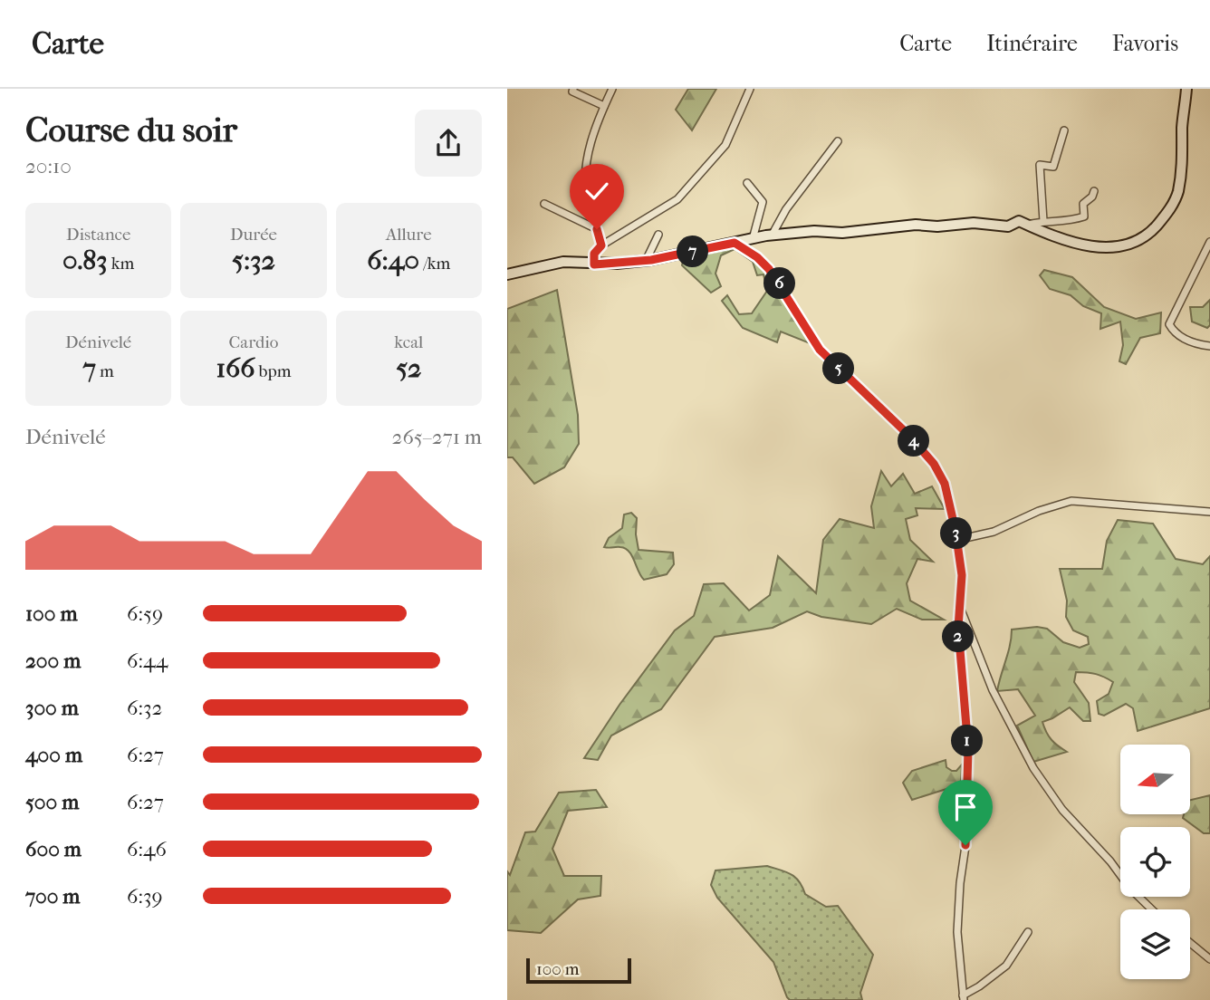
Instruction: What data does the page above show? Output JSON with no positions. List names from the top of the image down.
{
  "scale_bar": "100 m",
  "north": "left",
  "page": {
    "header": "Carte",
    "nav": ["Carte", "Itinéraire", "Favoris"],
    "heading": ["Course du soir", "20:10"],
    "stats": [
      ["Distance", "0.83 km"],
      ["Durée", "5:32"],
      ["Allure", "6:40 /km"],
      ["Dénivelé", "7 m"],
      ["Cardio", "166 bpm"],
      ["kcal", "52"]
    ],
    "pins": [
      "7",
      "6",
      "5",
      "4",
      "3",
      "2",
      "1"
    ],
    "chart": ["Dénivelé", "265–271 m"],
    "list": [
      {
        "name": "100 m",
        "note": "6:59"
      },
      {
        "name": "200 m",
        "note": "6:44"
      },
      {
        "name": "300 m",
        "note": "6:32"
      },
      {
        "name": "400 m",
        "note": "6:27"
      },
      {
        "name": "500 m",
        "note": "6:27"
      },
      {
        "name": "600 m",
        "note": "6:46"
      },
      {
        "name": "700 m",
        "note": "6:39"
      }
    ],
    "scale": "100 m"
  }
}
